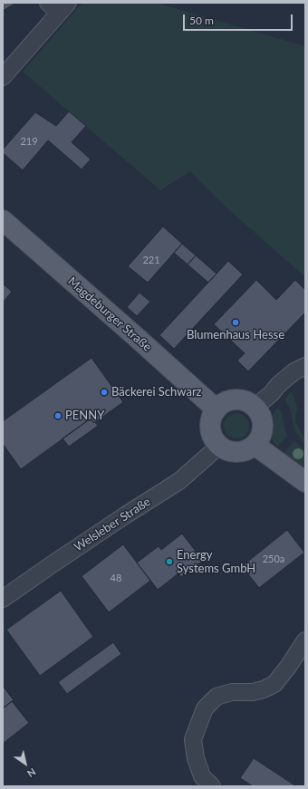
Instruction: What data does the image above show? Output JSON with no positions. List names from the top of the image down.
{
  "streets": {
    "main road": ["Magdeburger Straße"],
    "street": ["Welsleber Straße"]
  },
  "crossings": [
    ["Magdeburger Straße", "Welsleber Straße"]
  ],
  "places": [
    "Blumenhaus Hesse",
    "Bäckerei Schwarz",
    "PENNY",
    "Energy Systems GmbH"
  ],
  "house_numbers": [
    "219",
    "221",
    "250a",
    "48"
  ],
  "scale_bar": "50 m",
  "north": "bottom right"
}
